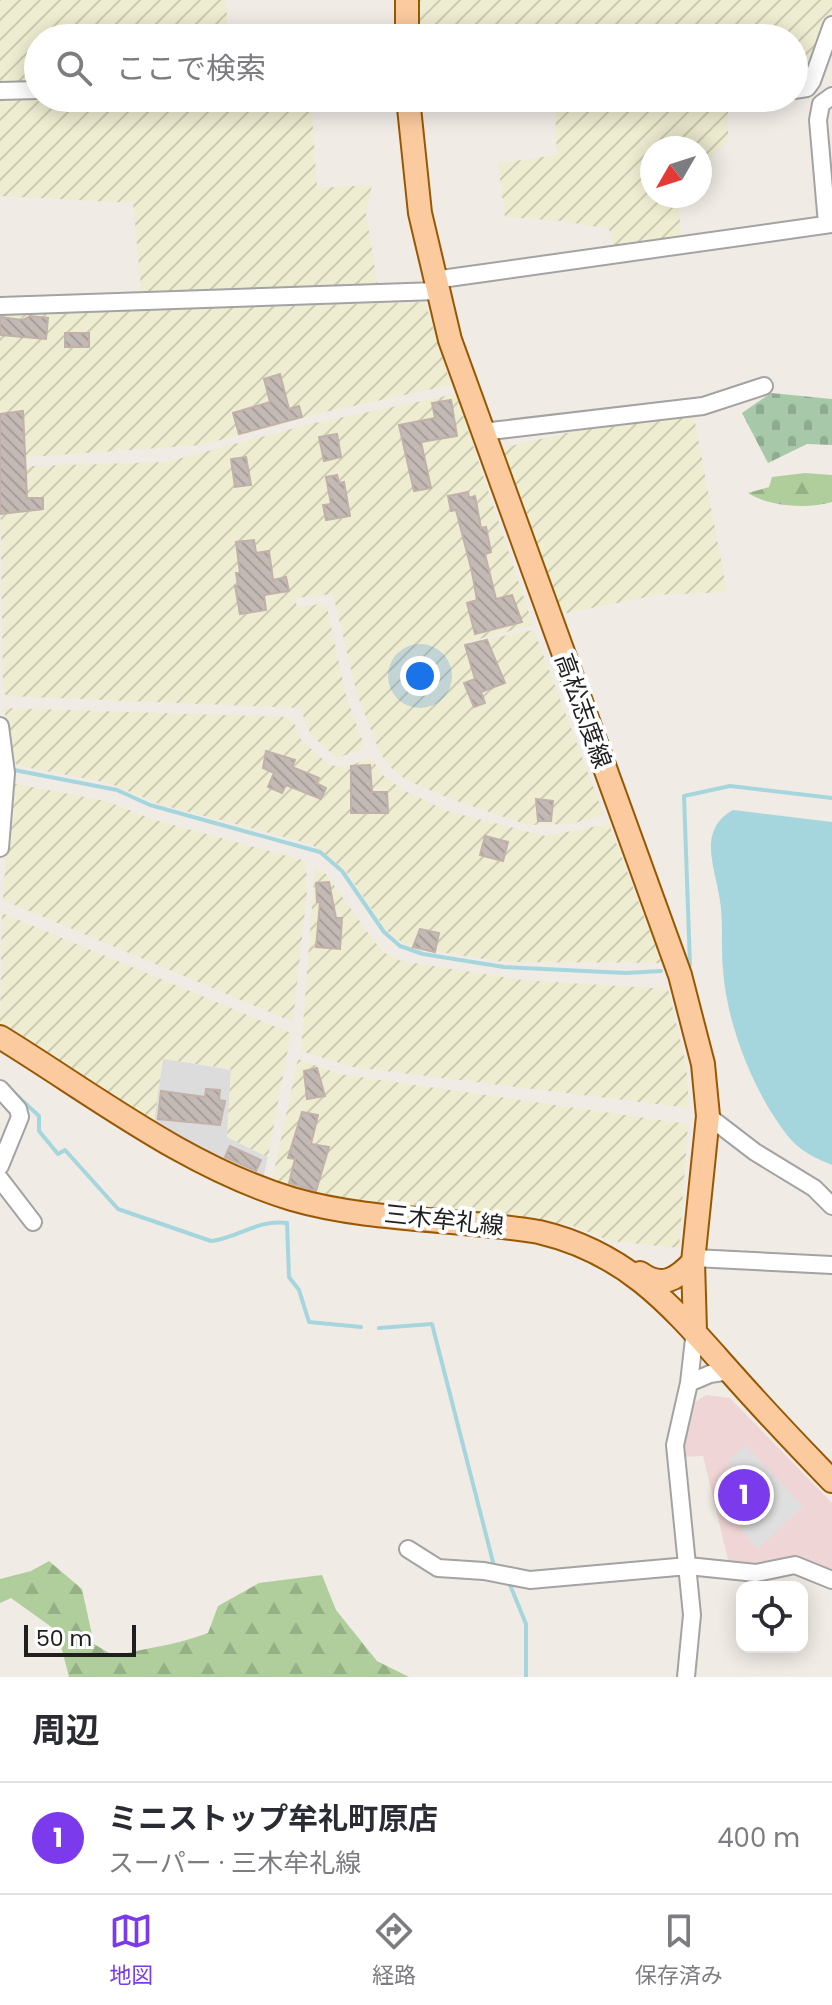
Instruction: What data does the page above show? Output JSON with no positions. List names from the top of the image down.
{
  "streets": {
    "main road": ["高松志度線", "三木牟礼線"]
  },
  "crossings": [
    ["高松志度線", "三木牟礼線"]
  ],
  "scale_bar": "50 m",
  "north": "bottom left",
  "page": {
    "search": "ここで検索",
    "pins": "1",
    "scale": "50 m",
    "heading": "周辺",
    "list": [
      {
        "mark": "1",
        "name": "ミニストップ牟礼町原店",
        "note": "スーパー · 三木牟礼線",
        "value": "400 m"
      }
    ],
    "nav": ["地図", "経路", "保存済み"]
  }
}
